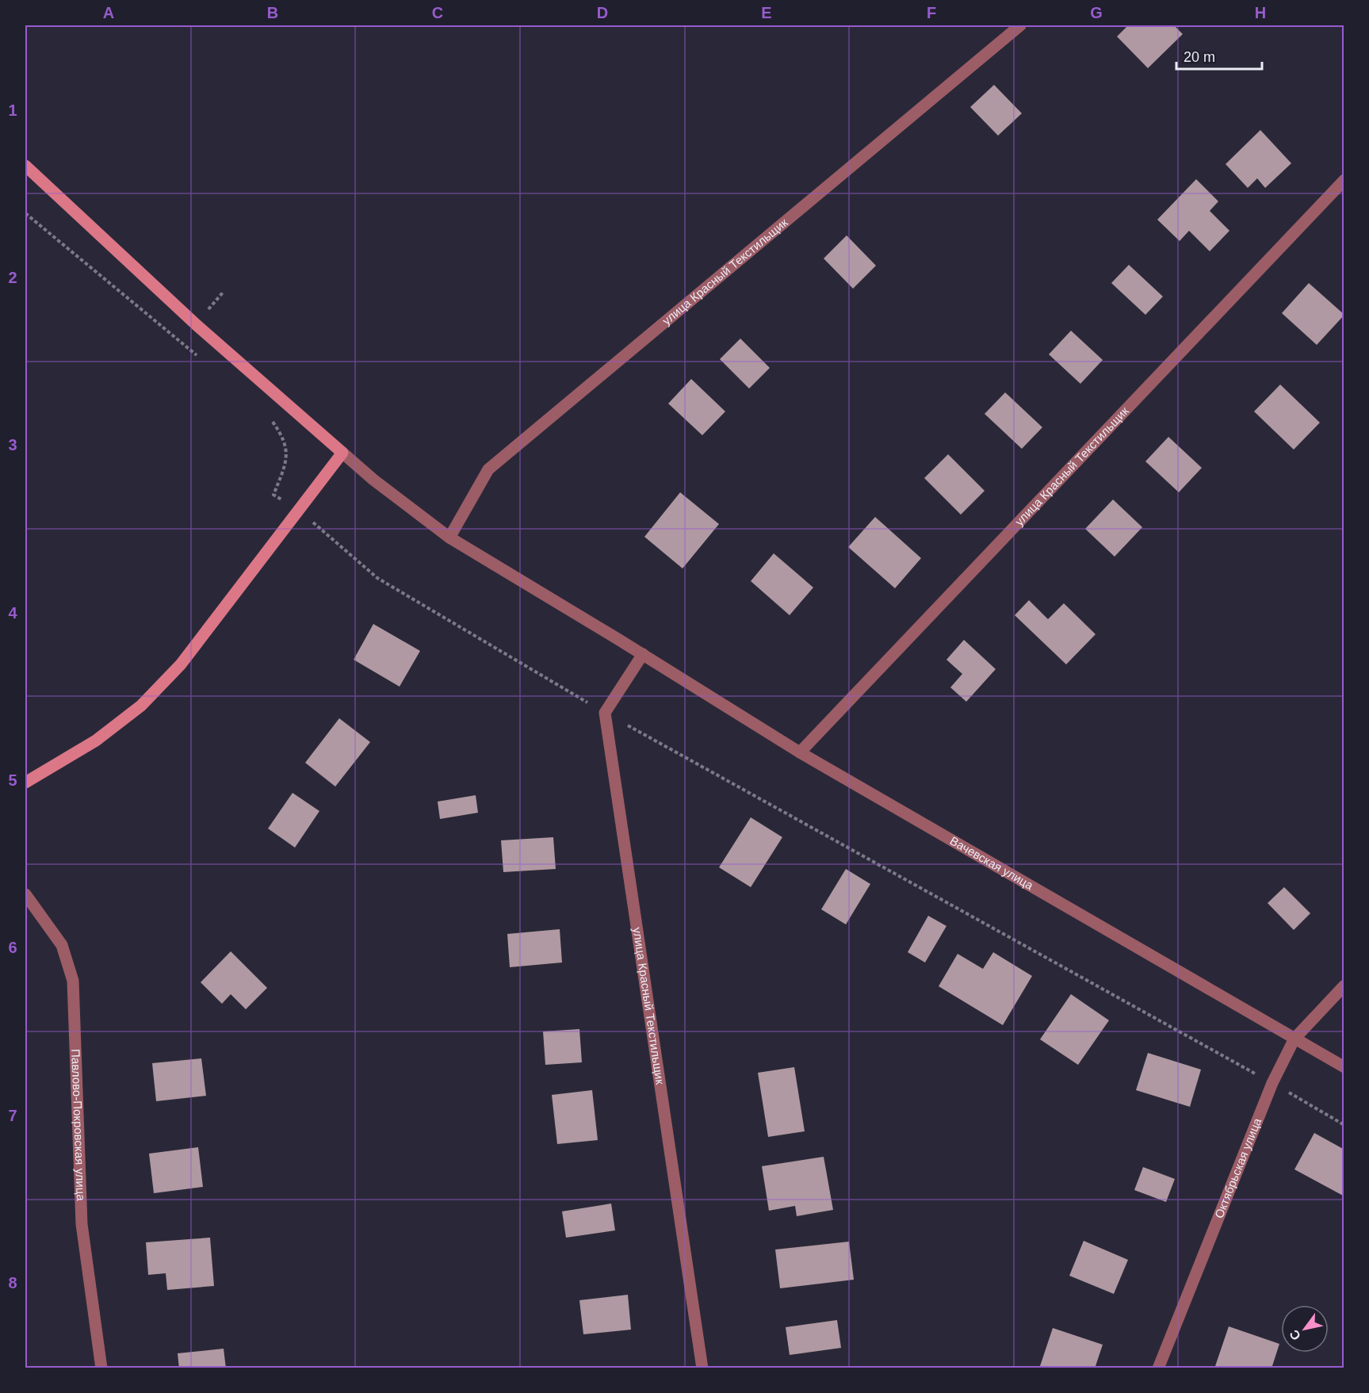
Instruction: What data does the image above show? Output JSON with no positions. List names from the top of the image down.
{
  "streets": {
    "street": [
      "улица Красный Текстильщик",
      "Вачевская улица",
      "Павлово-Покровская улица",
      "Октябрьская улица"
    ]
  },
  "crossings": [
    ["улица Красный Текстильщик", "Вачевская улица"],
    ["Вачевская улица", "Октябрьская улица"]
  ],
  "scale_bar": "20 m",
  "north": "bottom left",
  "grid": {
    "columns": [
      "A",
      "B",
      "C",
      "D",
      "E",
      "F",
      "G",
      "H"
    ],
    "rows": [
      "1",
      "2",
      "3",
      "4",
      "5",
      "6",
      "7",
      "8"
    ]
  }
}
